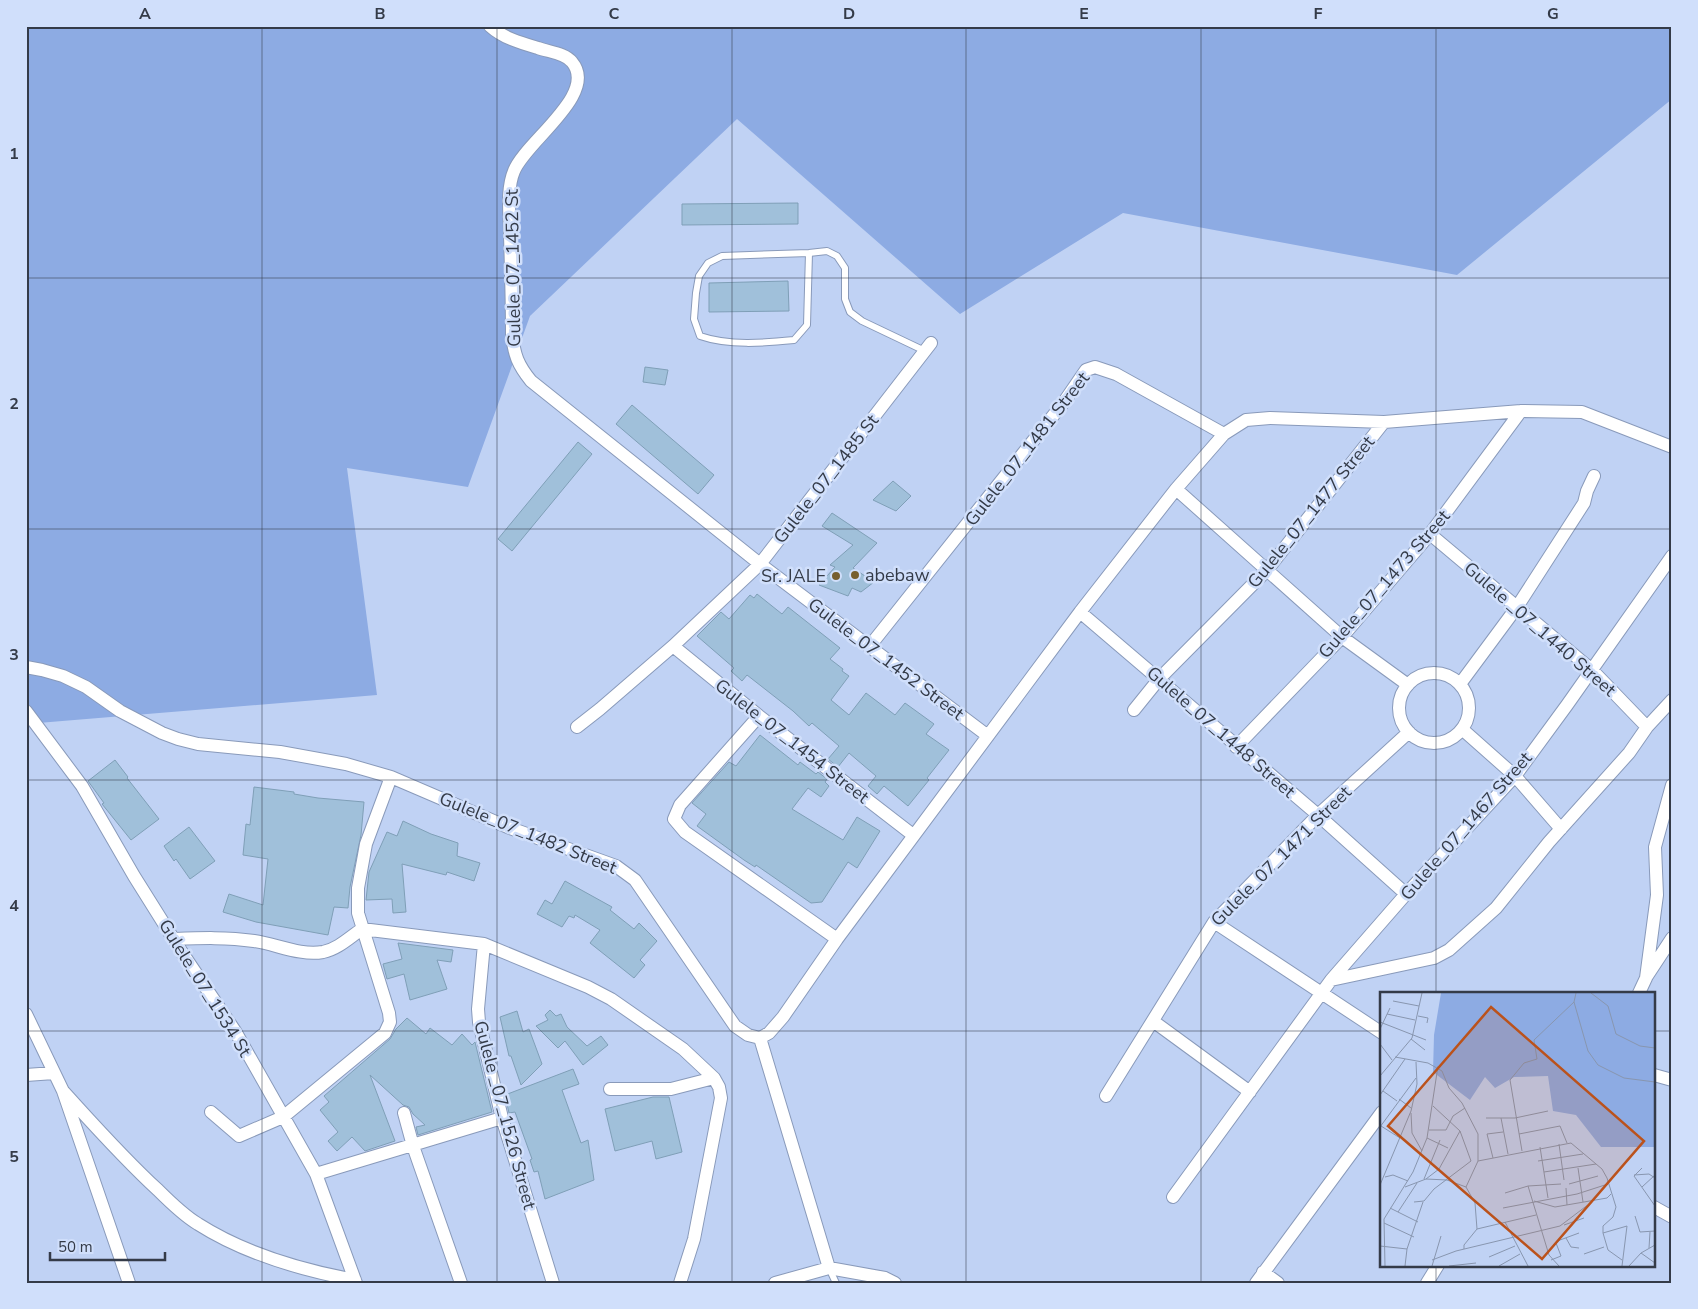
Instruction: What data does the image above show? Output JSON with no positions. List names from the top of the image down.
{
  "streets": {
    "street": [
      "Gulele_07_1452 St",
      "Gulele_07_1481 Street",
      "Gulele_07_1485 St",
      "Gulele_07_1477 Street",
      "Gulele_07_1473 Street",
      "Gulele _07_1440 Street",
      "Gulele_07_1452 Street",
      "Gulele_07_1448 Street",
      "Gulele_07_1454 Street",
      "Gulele_07_1467 Street",
      "Gulele_07_1482 Street",
      "Gulele_07_1471 Street",
      "Gulele_07_1534 St",
      "Gulele _07_1526 Street"
    ]
  },
  "crossings": [
    ["Gulele_07_1452 St", "Gulele_07_1485 St"],
    ["Gulele_07_1452 St", "Gulele_07_1452 Street"],
    ["Gulele_07_1481 Street", "Gulele_07_1452 Street"],
    ["Gulele_07_1485 St", "Gulele_07_1452 Street"],
    ["Gulele_07_1485 St", "Gulele_07_1454 Street"],
    ["Gulele_07_1477 Street", "Gulele_07_1448 Street"],
    ["Gulele_07_1473 Street", "Gulele _07_1440 Street"],
    ["Gulele_07_1473 Street", "Gulele_07_1448 Street"],
    ["Gulele _07_1440 Street", "Gulele_07_1467 Street"],
    ["Gulele_07_1448 Street", "Gulele_07_1467 Street"],
    ["Gulele_07_1448 Street", "Gulele_07_1471 Street"]
  ],
  "places": ["abebaw", "Sr. JALE"],
  "scale_bar": "50 m",
  "grid": {
    "columns": [
      "A",
      "B",
      "C",
      "D",
      "E",
      "F",
      "G"
    ],
    "rows": [
      "1",
      "2",
      "3",
      "4",
      "5"
    ]
  }
}
